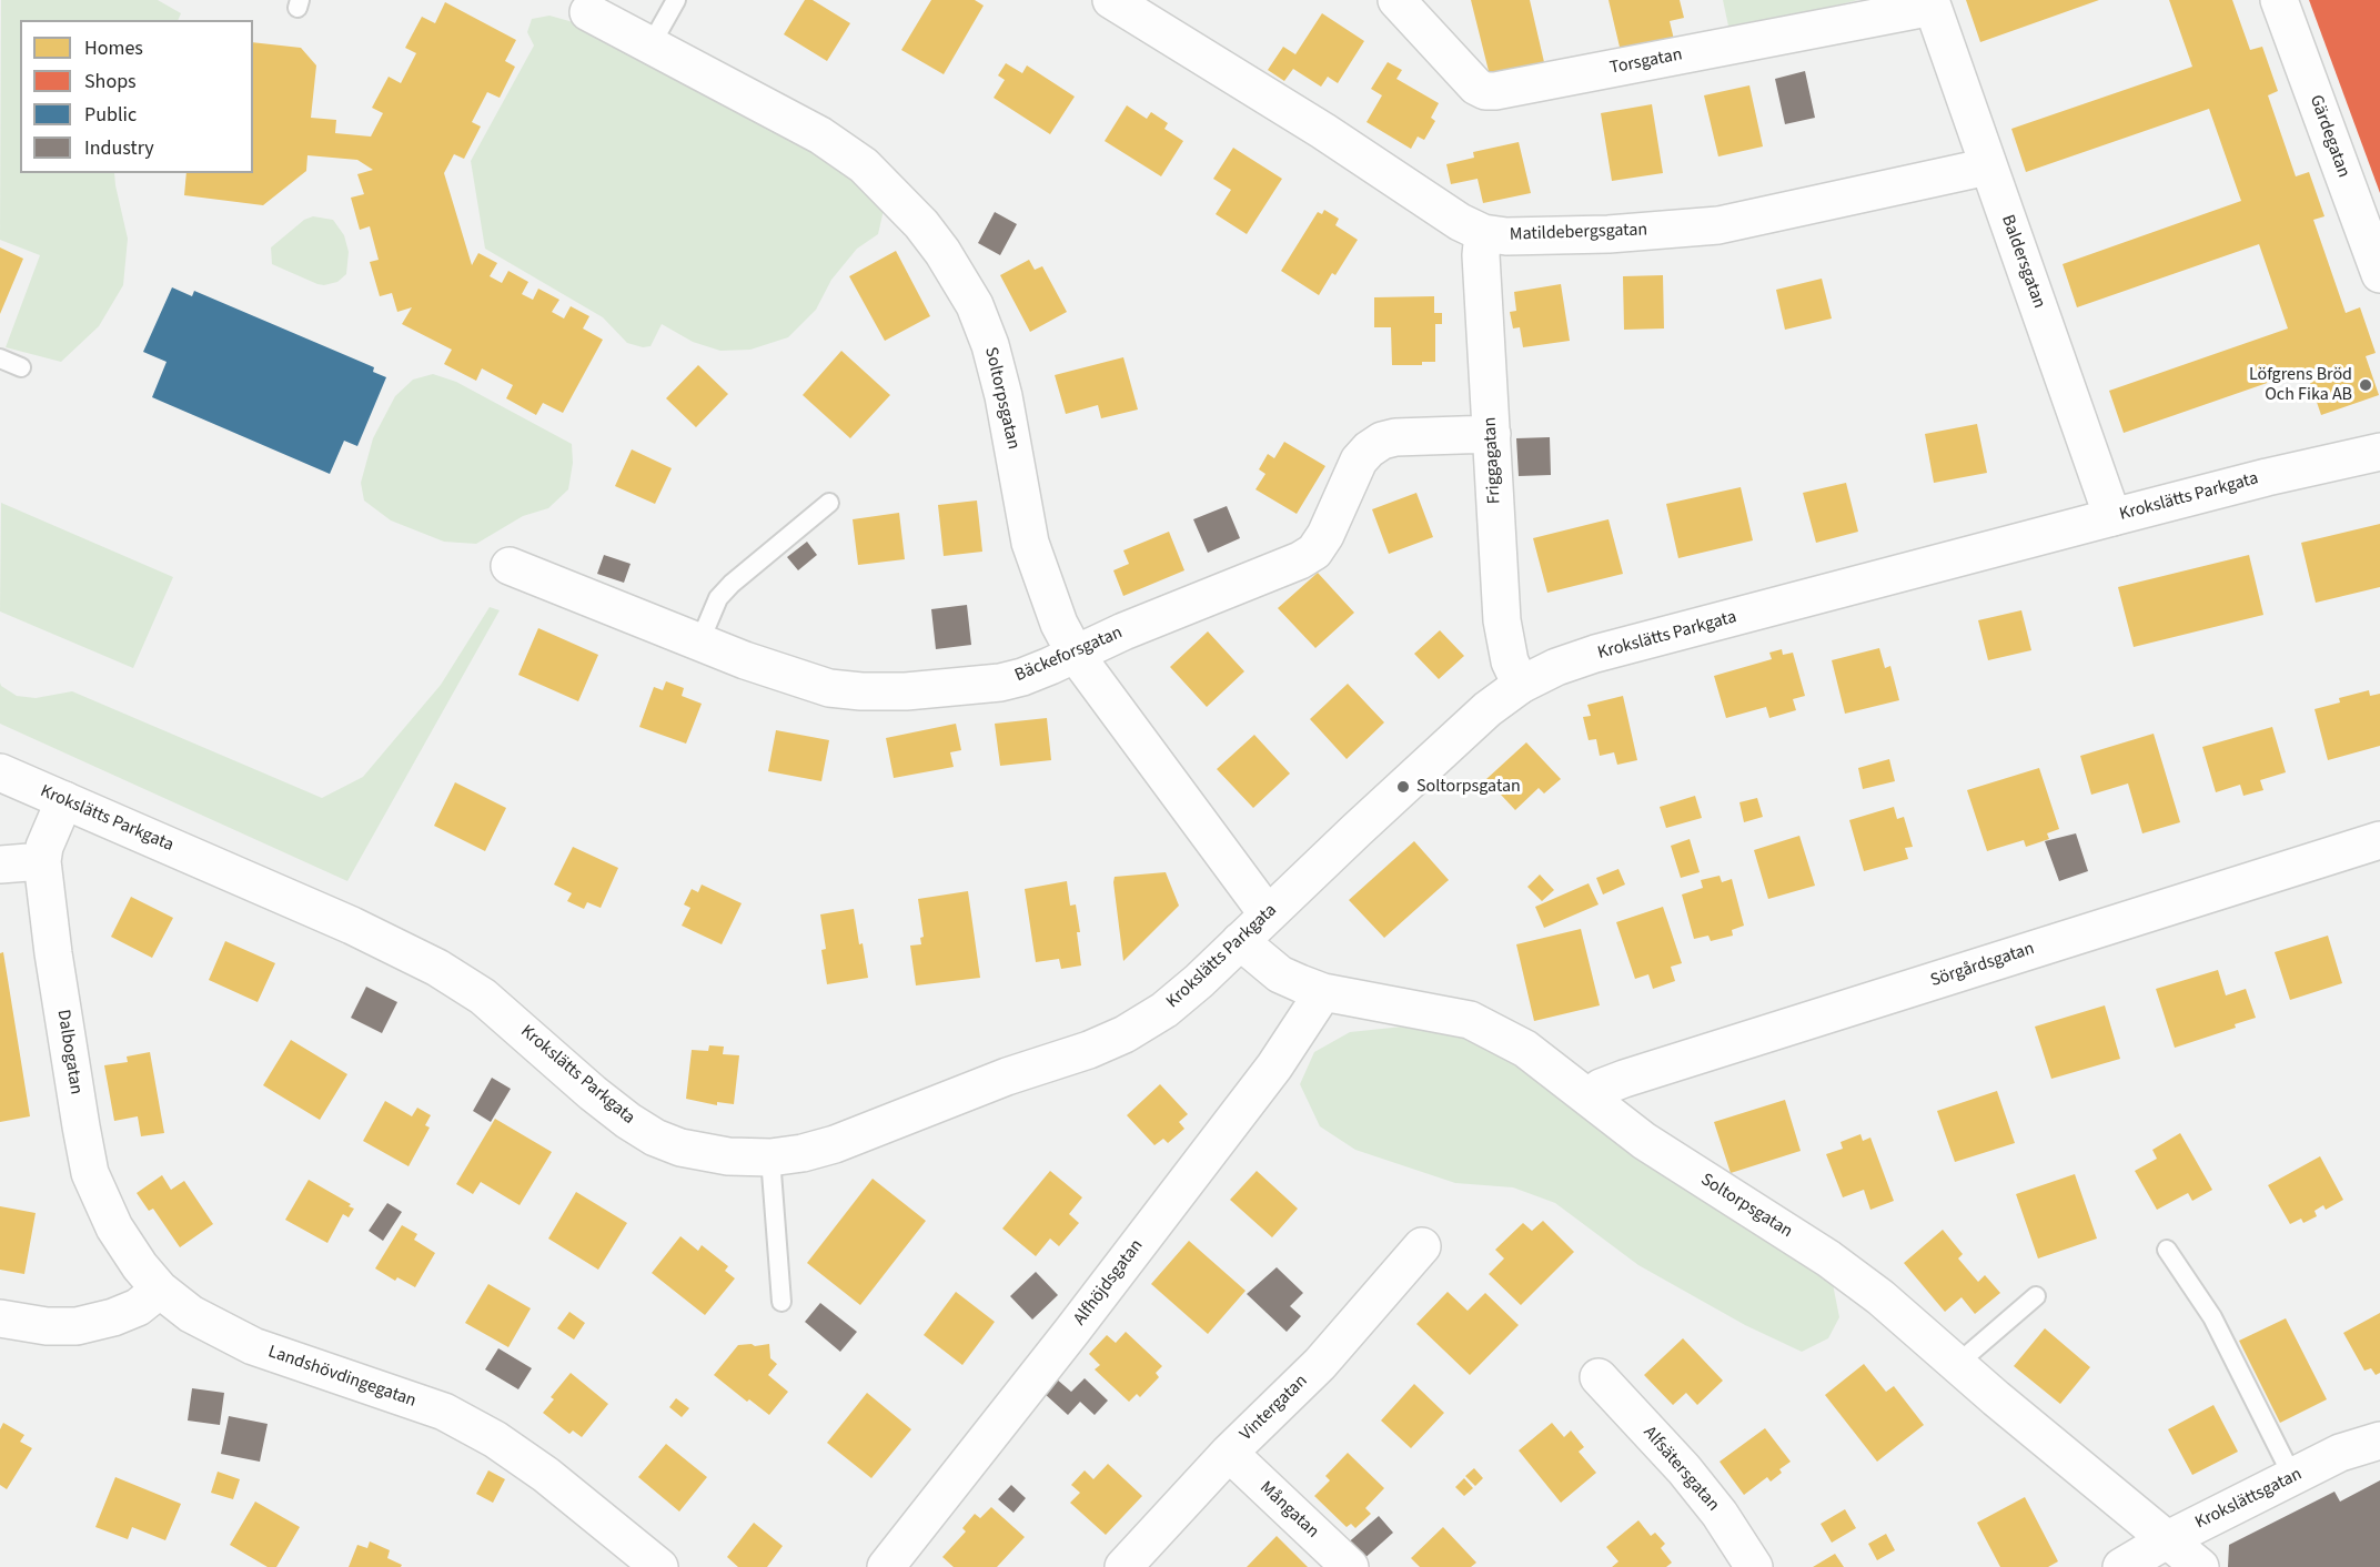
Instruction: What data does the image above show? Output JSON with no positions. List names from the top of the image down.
{
  "streets": {
    "street": [
      "Torsgatan",
      "Gärdegatan",
      "Matildebergsgatan",
      "Baldersgatan",
      "Soltorpsgatan",
      "Friggagatan",
      "Krokslätts Parkgata",
      "Bäckeforsgatan",
      "Sörgårdsgatan",
      "Dalbogatan",
      "Alfhöjdsgatan",
      "Landshövdingegatan",
      "Vintergatan",
      "Alfsätersgatan",
      "Krokslättsgatan",
      "Mångatan"
    ]
  },
  "crossings": [
    ["Torsgatan", "Baldersgatan"],
    ["Matildebergsgatan", "Baldersgatan"],
    ["Matildebergsgatan", "Friggagatan"],
    ["Baldersgatan", "Krokslätts Parkgata"],
    ["Soltorpsgatan", "Krokslätts Parkgata"],
    ["Soltorpsgatan", "Bäckeforsgatan"],
    ["Soltorpsgatan", "Sörgårdsgatan"],
    ["Soltorpsgatan", "Alfhöjdsgatan"],
    ["Soltorpsgatan", "Krokslättsgatan"],
    ["Friggagatan", "Krokslätts Parkgata"],
    ["Friggagatan", "Bäckeforsgatan"],
    ["Krokslätts Parkgata", "Dalbogatan"],
    ["Dalbogatan", "Landshövdingegatan"],
    ["Vintergatan", "Mångatan"]
  ],
  "places": ["Löfgrens Bröd Och Fika AB", "Soltorpsgatan"],
  "legend": [
    "Homes",
    "Shops",
    "Public",
    "Industry"
  ]
}
